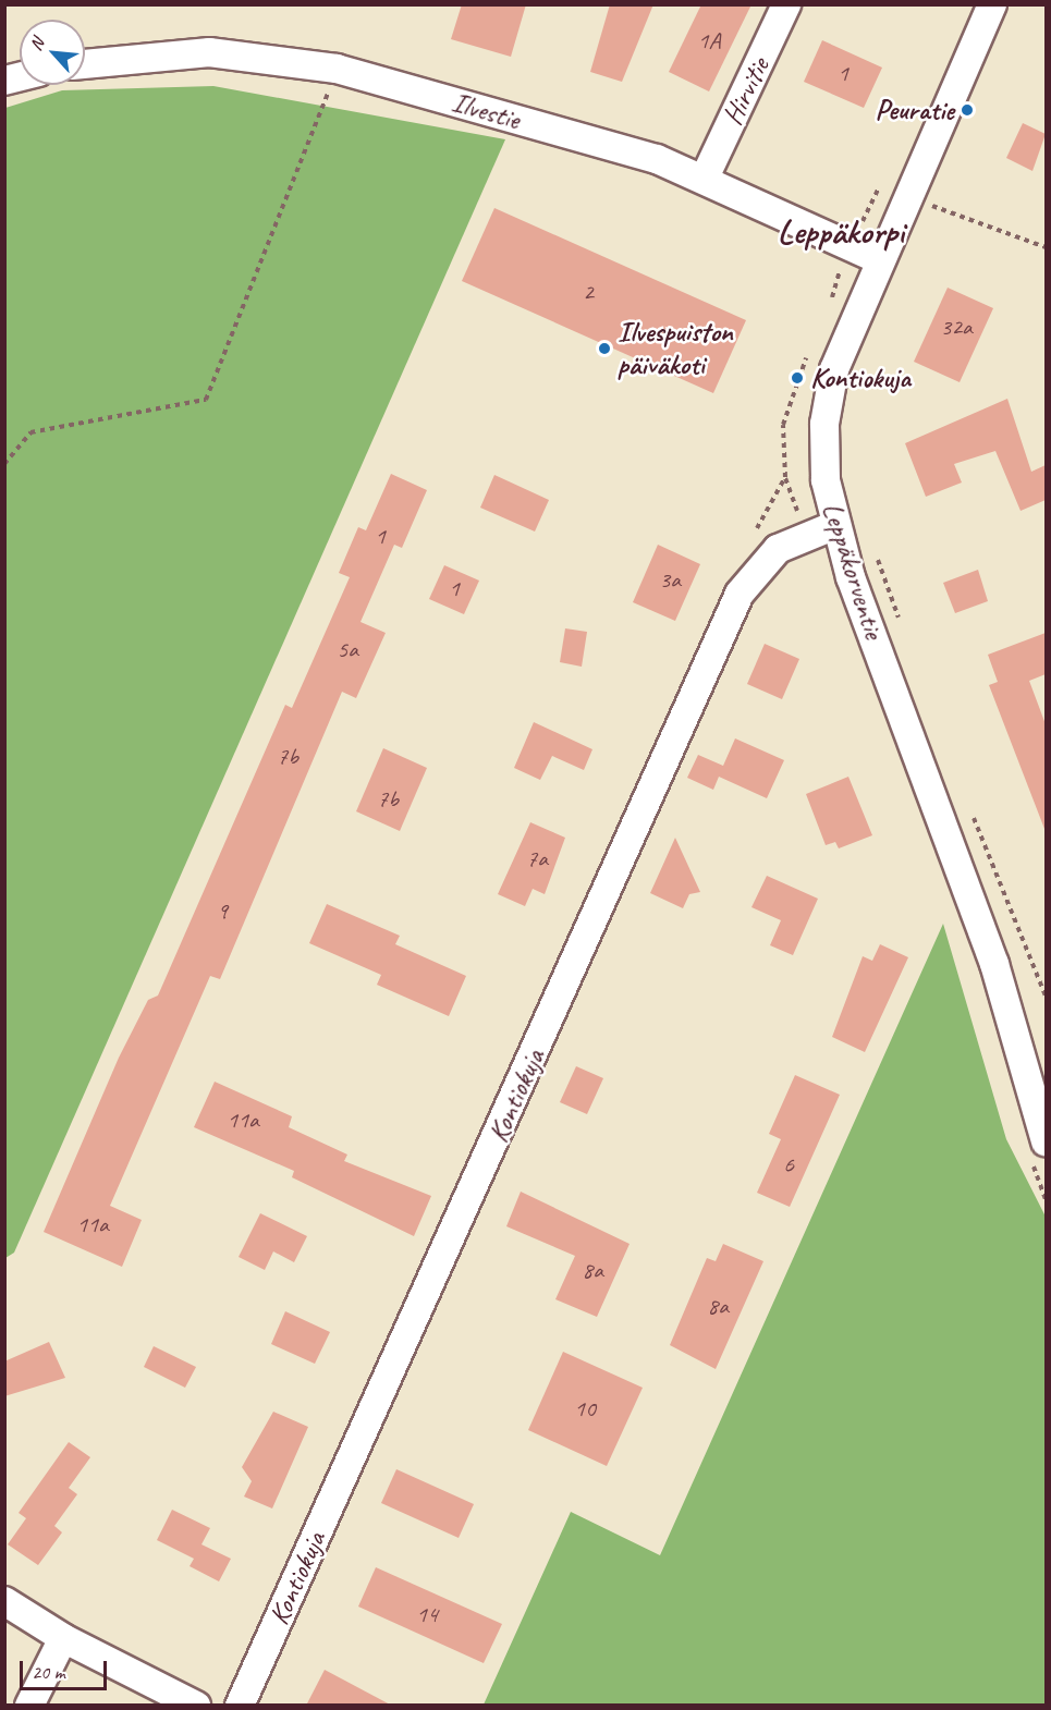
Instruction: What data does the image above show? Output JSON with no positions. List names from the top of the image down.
{
  "streets": {
    "street": [
      "Hirvitie",
      "Ilvestie",
      "Leppäkorventie",
      "Kontiokuja"
    ]
  },
  "crossings": [
    ["Hirvitie", "Ilvestie"],
    ["Ilvestie", "Leppäkorventie"],
    ["Leppäkorventie", "Kontiokuja"]
  ],
  "districts": ["Leppäkorpi"],
  "places": ["Peuratie", "Ilvespuiston päiväkoti", "Kontiokuja"],
  "house_numbers": [
    "1A",
    "1",
    "2",
    "32a",
    "1",
    "3a",
    "1",
    "5a",
    "7b",
    "7b",
    "7a",
    "9",
    "11a",
    "6",
    "11a",
    "8a",
    "8a",
    "10",
    "14"
  ],
  "scale_bar": "20 m",
  "north": "top left"
}
